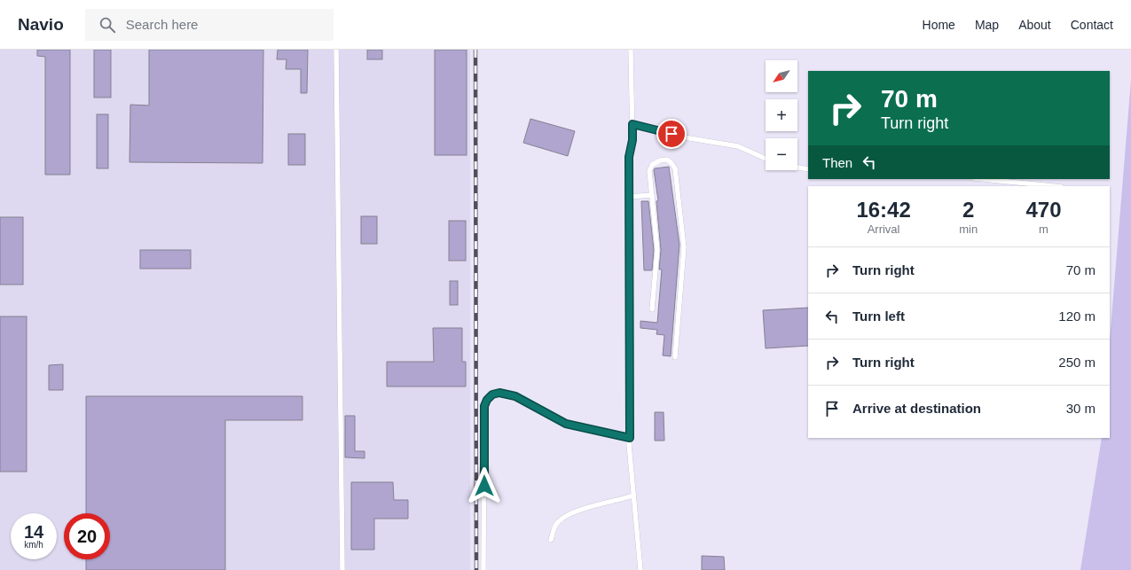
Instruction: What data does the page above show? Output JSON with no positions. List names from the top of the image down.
{
  "north": "bottom left",
  "page": {
    "header": "Navio",
    "search": "Search here",
    "nav": [
      "Home",
      "Map",
      "About",
      "Contact"
    ],
    "map_buttons": ["+", "−"],
    "turn": ["70 m", "Turn right"],
    "then": "Then",
    "eta": [
      "16:42",
      "Arrival",
      "2",
      "min",
      "470",
      "m"
    ],
    "list": [
      {
        "name": "Turn right",
        "value": "70 m"
      },
      {
        "name": "Turn left",
        "value": "120 m"
      },
      {
        "name": "Turn right",
        "value": "250 m"
      },
      {
        "name": "Arrive at destination",
        "value": "30 m"
      }
    ],
    "speed": "14 km/h",
    "limit": "20"
  }
}
